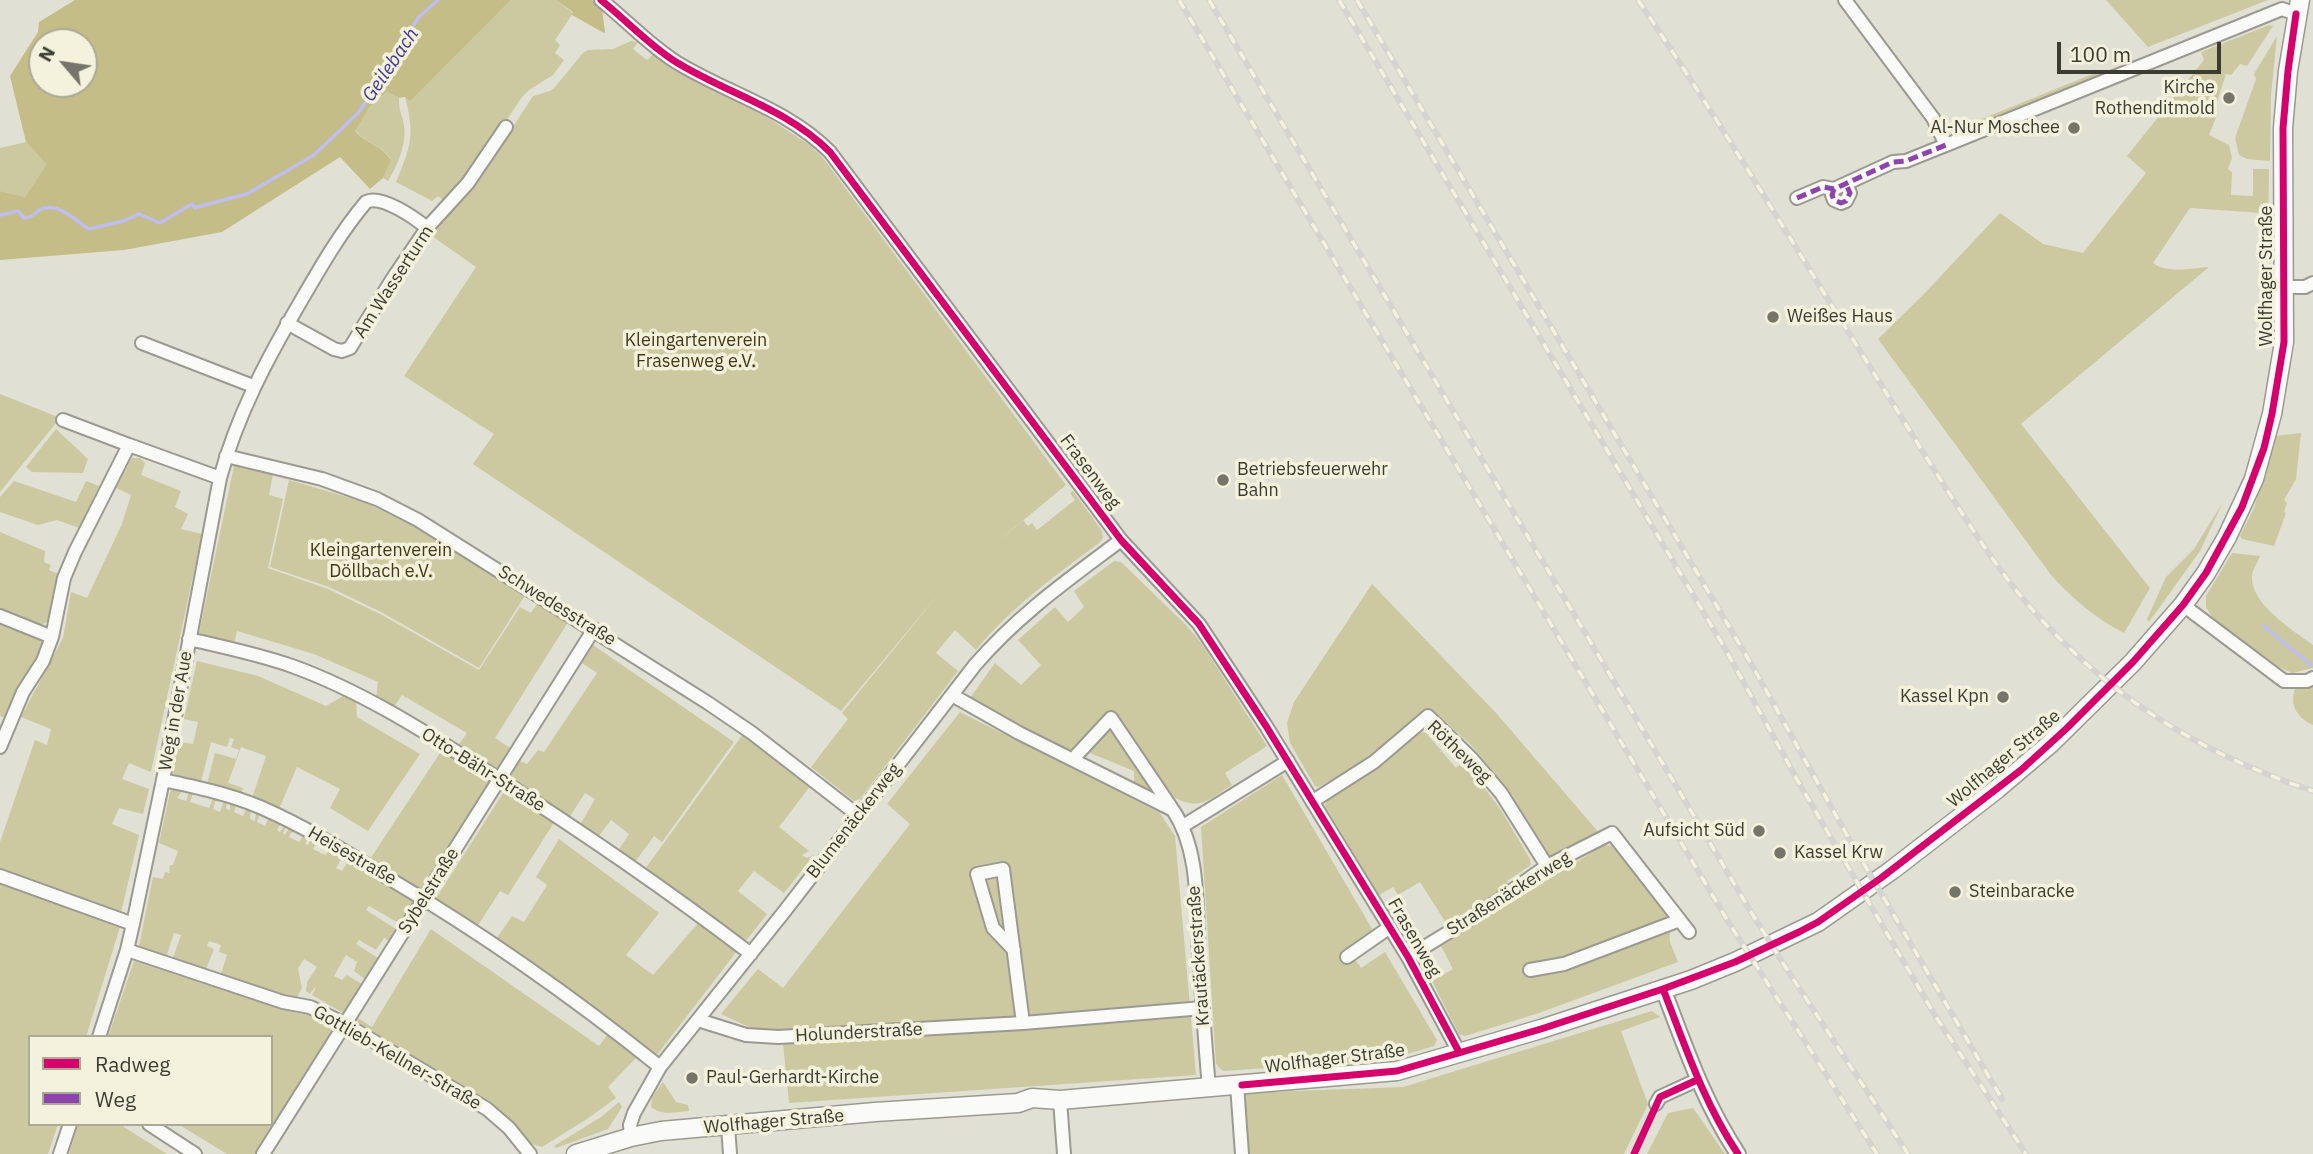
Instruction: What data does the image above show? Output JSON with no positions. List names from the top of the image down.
{
  "streets": {
    "main road": ["Wolfhager Straße"],
    "street": [
      "Am Wasserturm",
      "Frasenweg",
      "Schwedesstraße",
      "Weg in der Aue",
      "Rötheweg",
      "Otto-Bähr-Straße",
      "Blumenäckerweg",
      "Heisestraße",
      "Sybelstraße",
      "Straßenäckerweg",
      "Krautäckerstraße",
      "Holunderstraße",
      "Gottlieb-Kellner-Straße"
    ]
  },
  "crossings": [
    ["Wolfhager Straße", "Frasenweg"],
    ["Wolfhager Straße", "Blumenäckerweg"],
    ["Wolfhager Straße", "Krautäckerstraße"],
    ["Am Wasserturm", "Weg in der Aue"],
    ["Frasenweg", "Rötheweg"],
    ["Frasenweg", "Blumenäckerweg"],
    ["Frasenweg", "Straßenäckerweg"],
    ["Schwedesstraße", "Weg in der Aue"],
    ["Schwedesstraße", "Blumenäckerweg"],
    ["Schwedesstraße", "Sybelstraße"],
    ["Weg in der Aue", "Otto-Bähr-Straße"],
    ["Weg in der Aue", "Heisestraße"],
    ["Weg in der Aue", "Gottlieb-Kellner-Straße"],
    ["Rötheweg", "Straßenäckerweg"],
    ["Otto-Bähr-Straße", "Blumenäckerweg"],
    ["Otto-Bähr-Straße", "Sybelstraße"],
    ["Blumenäckerweg", "Heisestraße"],
    ["Blumenäckerweg", "Holunderstraße"],
    ["Heisestraße", "Sybelstraße"],
    ["Sybelstraße", "Gottlieb-Kellner-Straße"],
    ["Krautäckerstraße", "Holunderstraße"]
  ],
  "water": ["Geilebach"],
  "parks": ["Kleingartenverein Frasenweg e.V.", "Kleingartenverein Döllbach e.V."],
  "places": [
    "Kirche Rothenditmold",
    "Al-Nur Moschee",
    "Weißes Haus",
    "Betriebsfeuerwehr Bahn",
    "Kassel Kpn",
    "Aufsicht Süd",
    "Kassel Krw",
    "Steinbaracke",
    "Paul-Gerhardt-Kirche"
  ],
  "legend": ["Radweg", "Weg"],
  "scale_bar": "100 m",
  "north": "top left"
}
